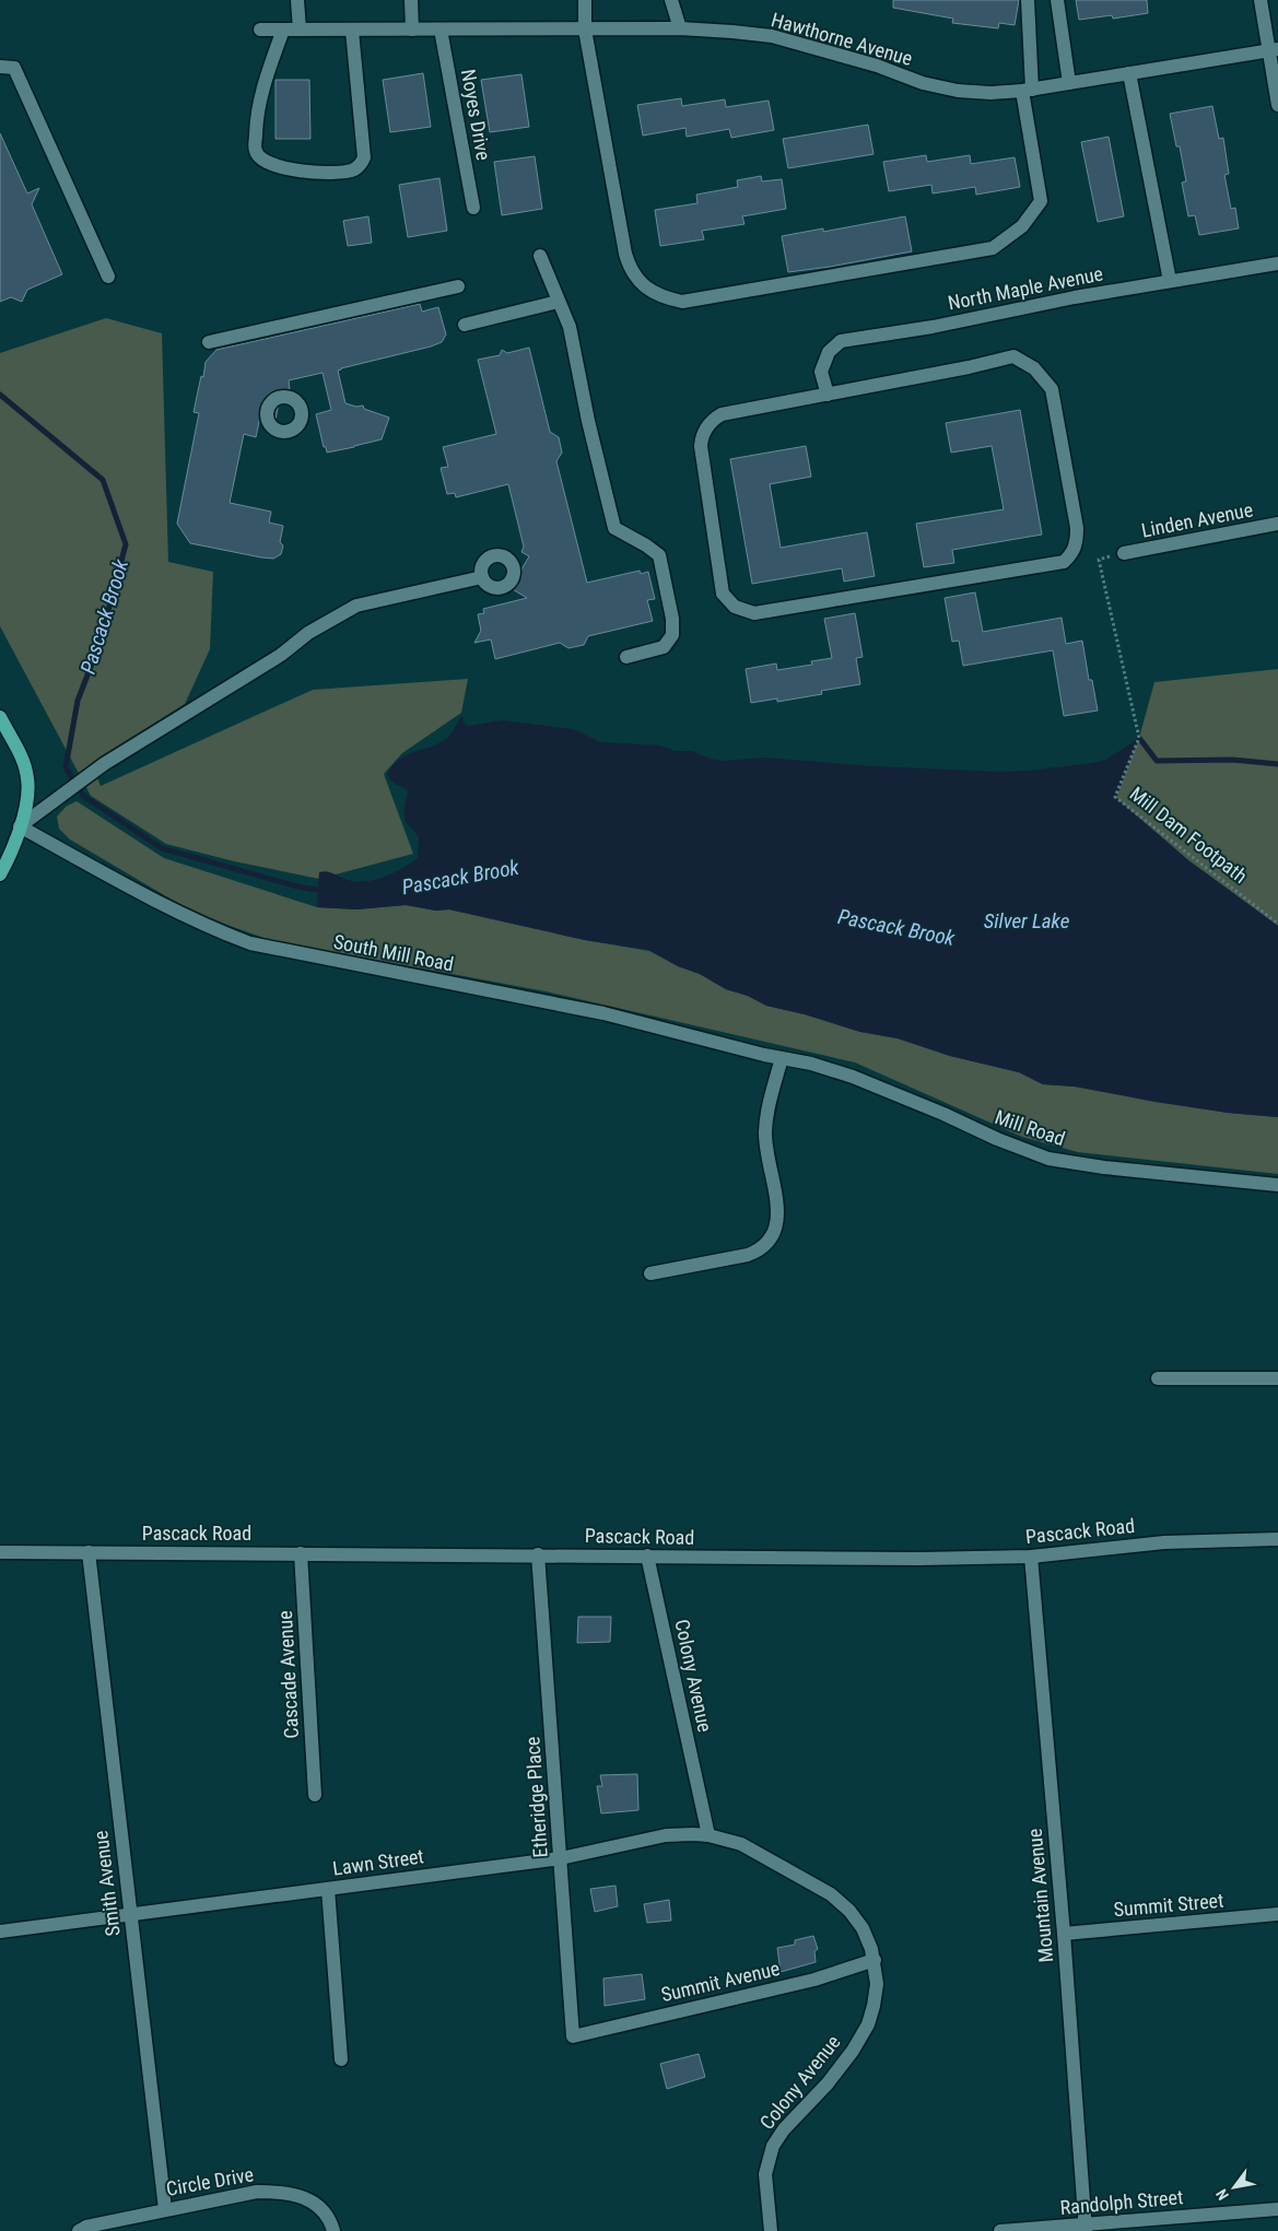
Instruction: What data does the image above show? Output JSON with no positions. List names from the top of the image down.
{
  "streets": {
    "street": [
      "Hawthorne Avenue",
      "Noyes Drive",
      "North Maple Avenue",
      "Linden Avenue",
      "South Mill Road",
      "Mill Road",
      "Pascack Road",
      "Cascade Avenue",
      "Colony Avenue",
      "Etheridge Place",
      "Lawn Street",
      "Smith Avenue",
      "Mountain Avenue",
      "Summit Street",
      "Summit Avenue",
      "Circle Drive",
      "Randolph Street"
    ],
    "path": ["Mill Dam Footpath"]
  },
  "crossings": [
    ["Hawthorne Avenue", "Noyes Drive"],
    ["Linden Avenue", "Mill Dam Footpath"],
    ["South Mill Road", "Mill Road"],
    ["Pascack Road", "Cascade Avenue"],
    ["Pascack Road", "Colony Avenue"],
    ["Pascack Road", "Etheridge Place"],
    ["Pascack Road", "Smith Avenue"],
    ["Pascack Road", "Mountain Avenue"],
    ["Colony Avenue", "Lawn Street"],
    ["Colony Avenue", "Summit Avenue"],
    ["Etheridge Place", "Lawn Street"],
    ["Etheridge Place", "Summit Avenue"],
    ["Lawn Street", "Smith Avenue"],
    ["Smith Avenue", "Circle Drive"],
    ["Mountain Avenue", "Summit Street"],
    ["Mountain Avenue", "Randolph Street"]
  ],
  "water": ["Pascack Brook", "Silver Lake"],
  "north": "bottom left"
}
